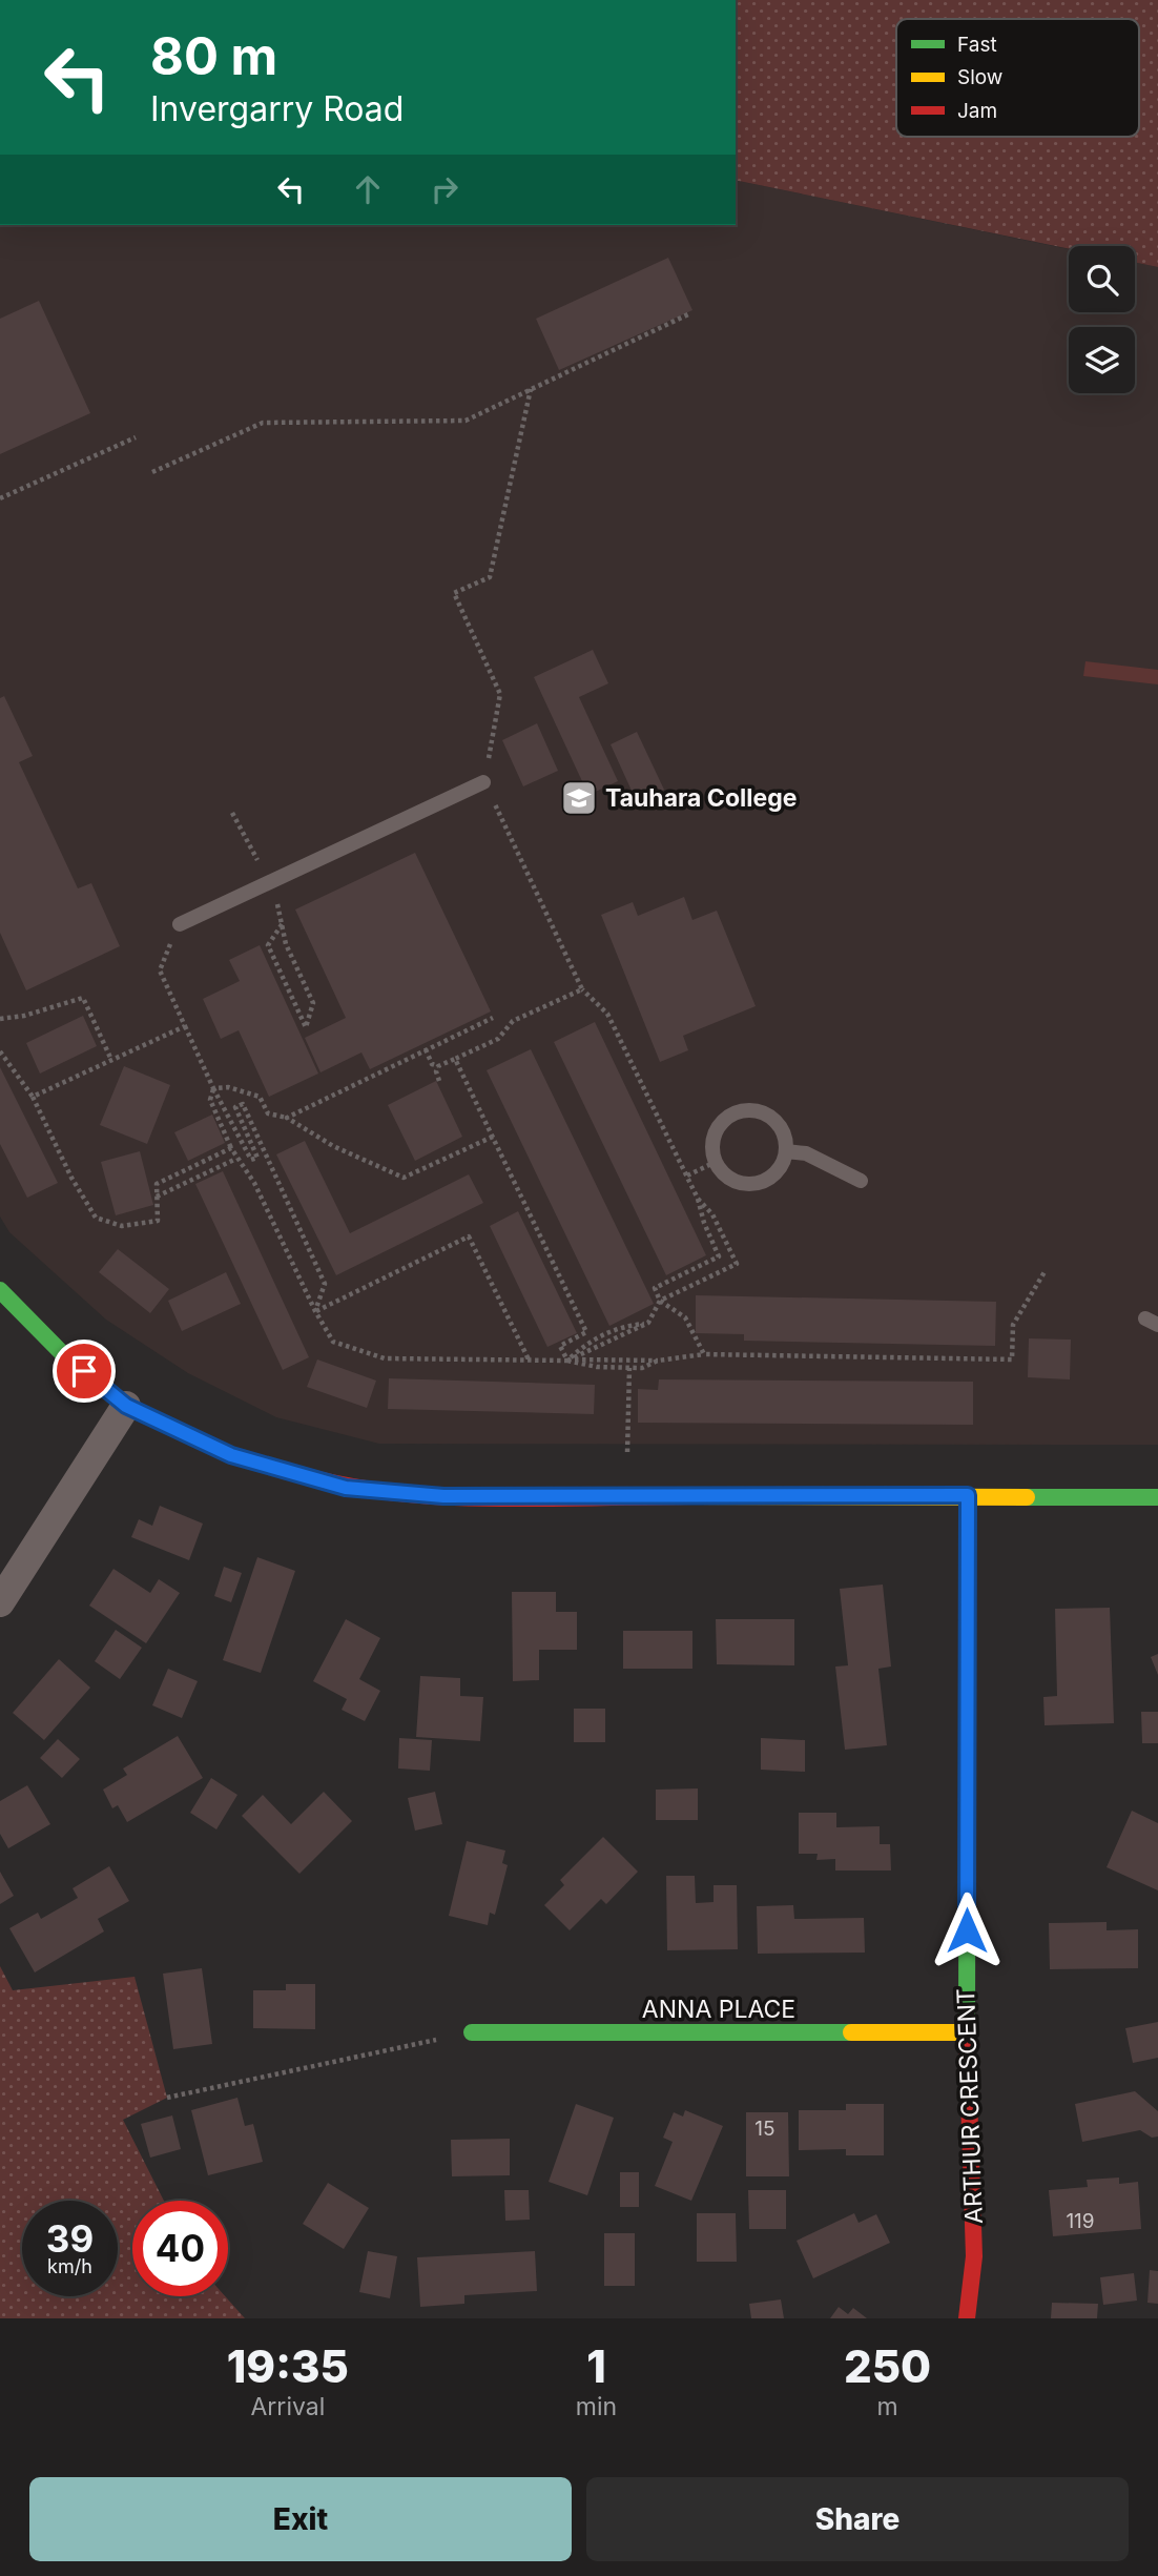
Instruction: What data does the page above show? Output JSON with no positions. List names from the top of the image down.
{
  "streets": {
    "street": ["ANNA PLACE", "ARTHUR CRESCENT"]
  },
  "crossings": [
    ["ANNA PLACE", "ARTHUR CRESCENT"]
  ],
  "places": {
    "school or university": ["Tauhara College"]
  },
  "house_numbers": ["15", "119"],
  "legend": ["Fast", "Slow", "Jam"],
  "page": {
    "turn": ["80 m", "Invergarry Road"],
    "speed": "39 km/h",
    "limit": "40",
    "eta": [
      "19:35",
      "Arrival",
      "1",
      "min",
      "250",
      "m"
    ],
    "buttons": ["Exit", "Share"]
  }
}
